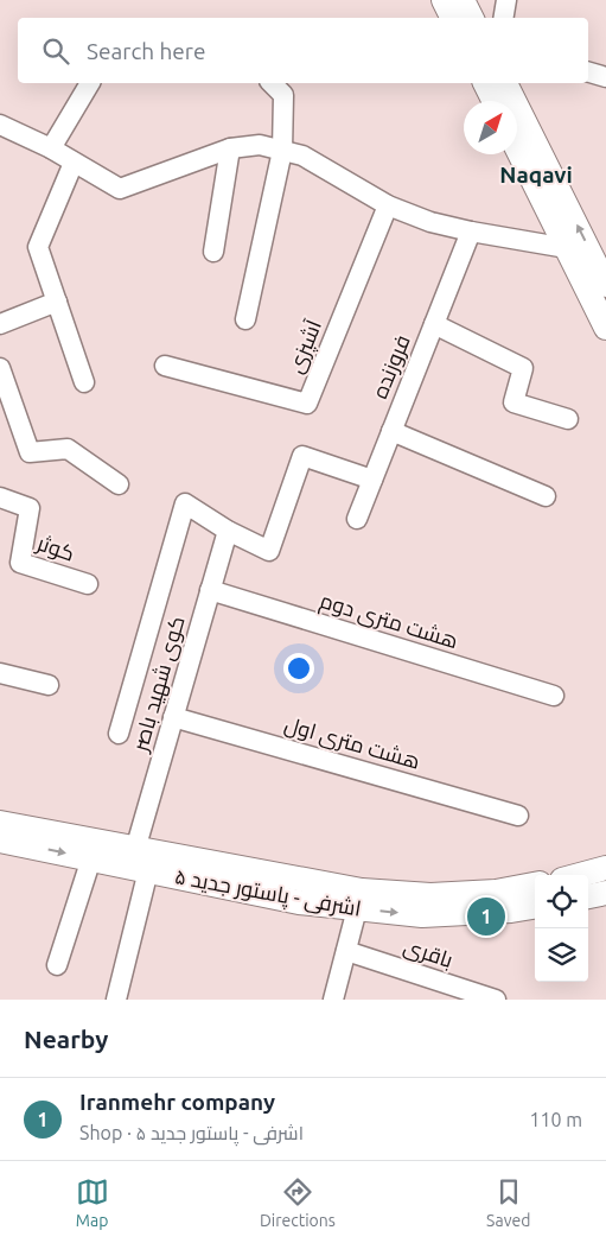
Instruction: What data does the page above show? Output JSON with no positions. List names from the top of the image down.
{
  "streets": {
    "main road": ["اشرفی - پاستور جدید ۵"],
    "street": [
      "آشپزی",
      "فروزنده",
      "کوثر",
      "هشت متری دوم",
      "کوی شهید باصر",
      "هشت متری اول",
      "باقری"
    ]
  },
  "crossings": [
    ["هشت متری دوم", "کوی شهید باصر"],
    ["کوی شهید باصر", "هشت متری اول"],
    ["کوی شهید باصر", "اشرفی - پاستور جدید ۵"]
  ],
  "districts": ["Naqavi"],
  "north": "top right",
  "page": {
    "search": "Search here",
    "pins": "1",
    "heading": "Nearby",
    "list": [
      {
        "mark": "1",
        "name": "Iranmehr company",
        "note": "Shop · اشرفی - پاستور جدید ۵",
        "value": "110 m"
      }
    ],
    "nav": ["Map", "Directions", "Saved"]
  }
}
